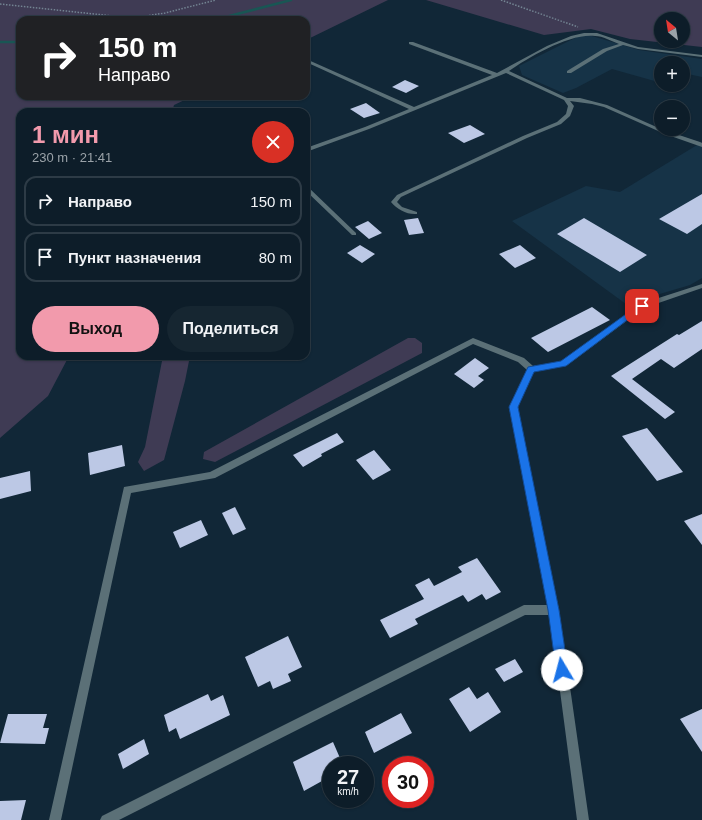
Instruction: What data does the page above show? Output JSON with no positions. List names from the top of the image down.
{
  "north": "top left",
  "page": {
    "map_buttons": ["+", "−"],
    "turn": ["150 m", "Направо"],
    "heading": ["1 мин", "230 m · 21:41"],
    "list": [
      {
        "name": "Направо",
        "value": "150 m"
      },
      {
        "name": "Пункт назначения",
        "value": "80 m"
      }
    ],
    "buttons": ["Выход", "Поделиться"],
    "speed": "27 km/h",
    "limit": "30"
  }
}
